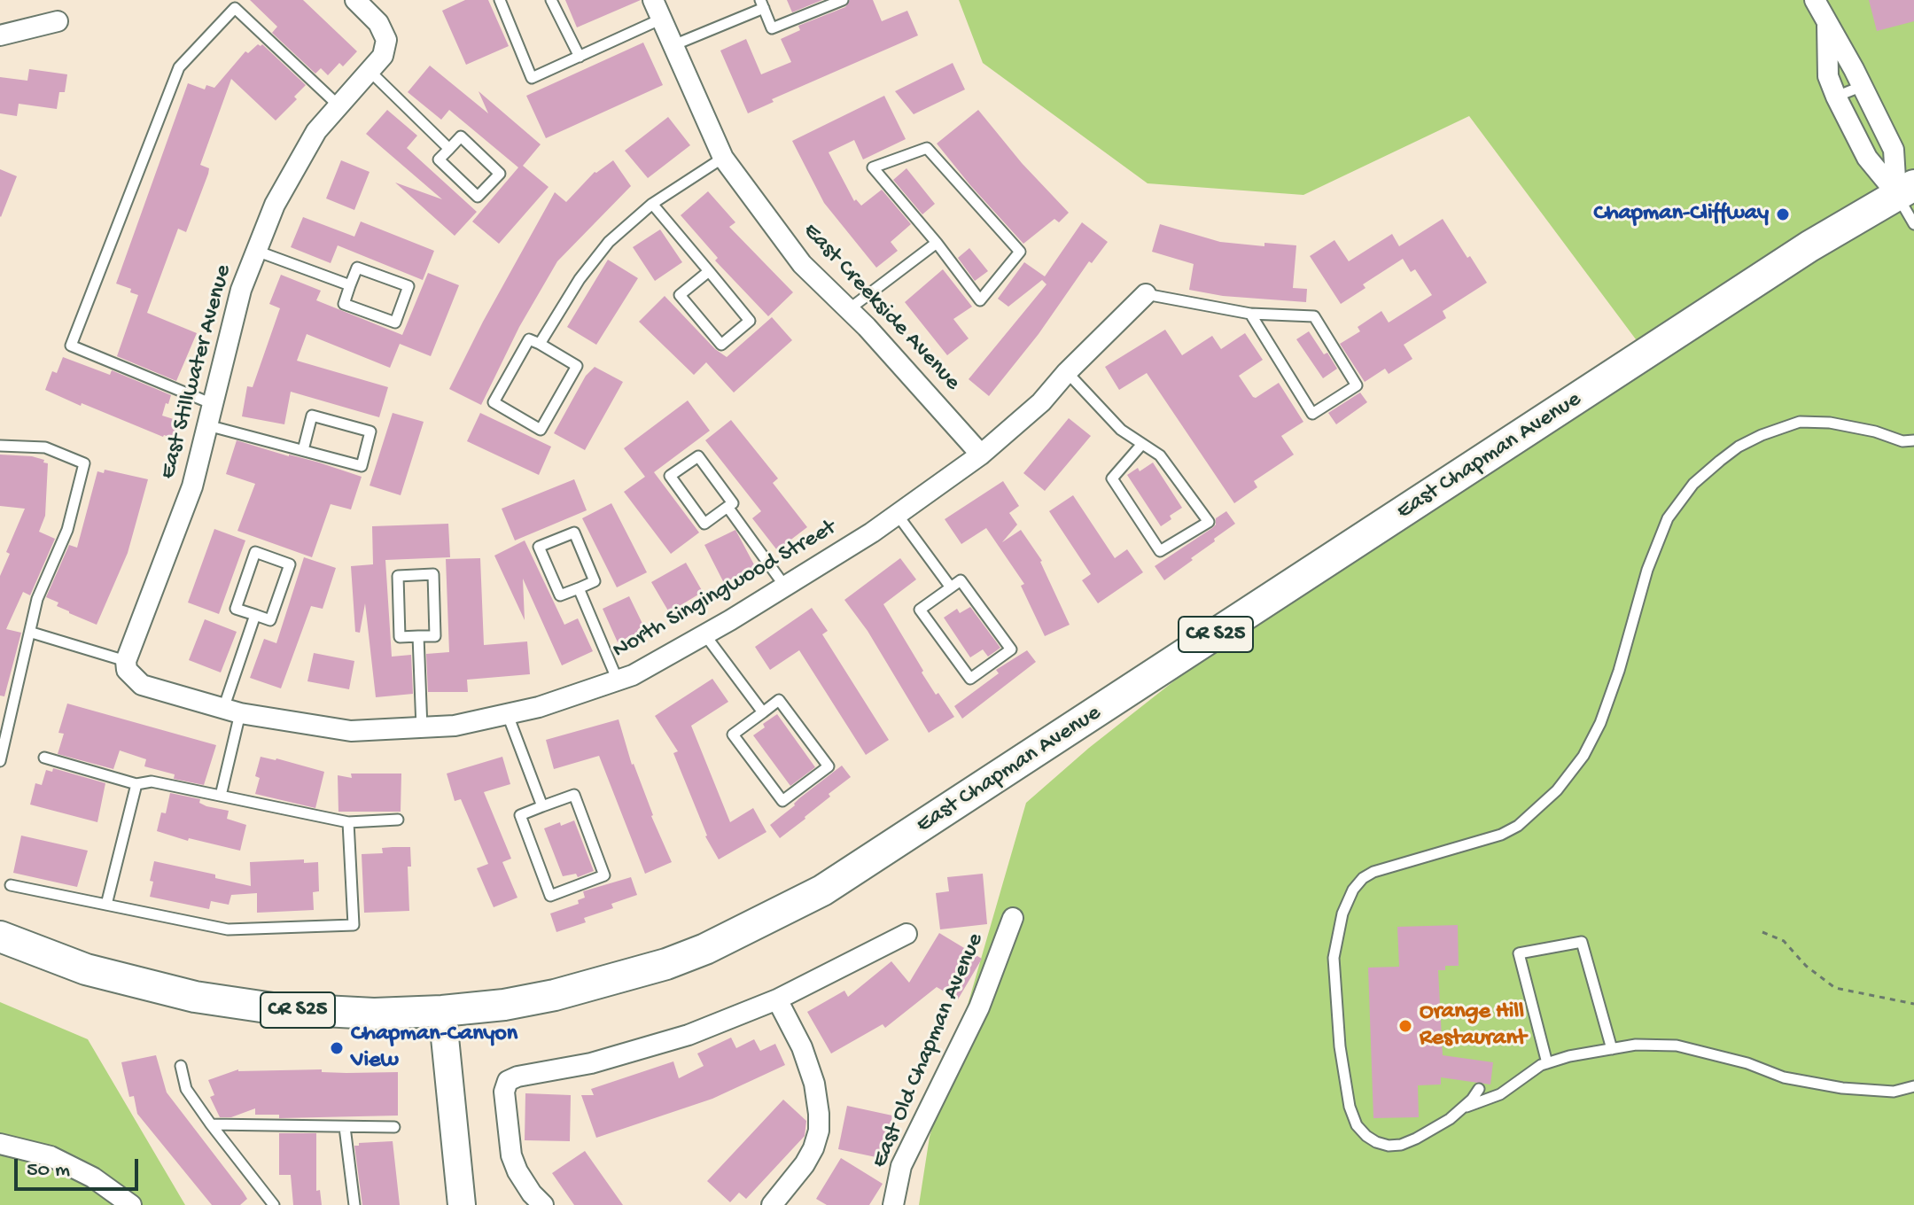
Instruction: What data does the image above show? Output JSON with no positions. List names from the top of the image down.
{
  "streets": {
    "main road": ["East Chapman Avenue", "CR S25"],
    "street": [
      "East Creekside Avenue",
      "East Stillwater Avenue",
      "North Singingwood Street",
      "East Old Chapman Avenue"
    ]
  },
  "crossings": [
    ["East Creekside Avenue", "North Singingwood Street"],
    ["East Stillwater Avenue", "North Singingwood Street"]
  ],
  "places": ["Chapman-Cliffway", "Orange Hill Restaurant", "Chapman-Canyon View"],
  "scale_bar": "50 m"
}
